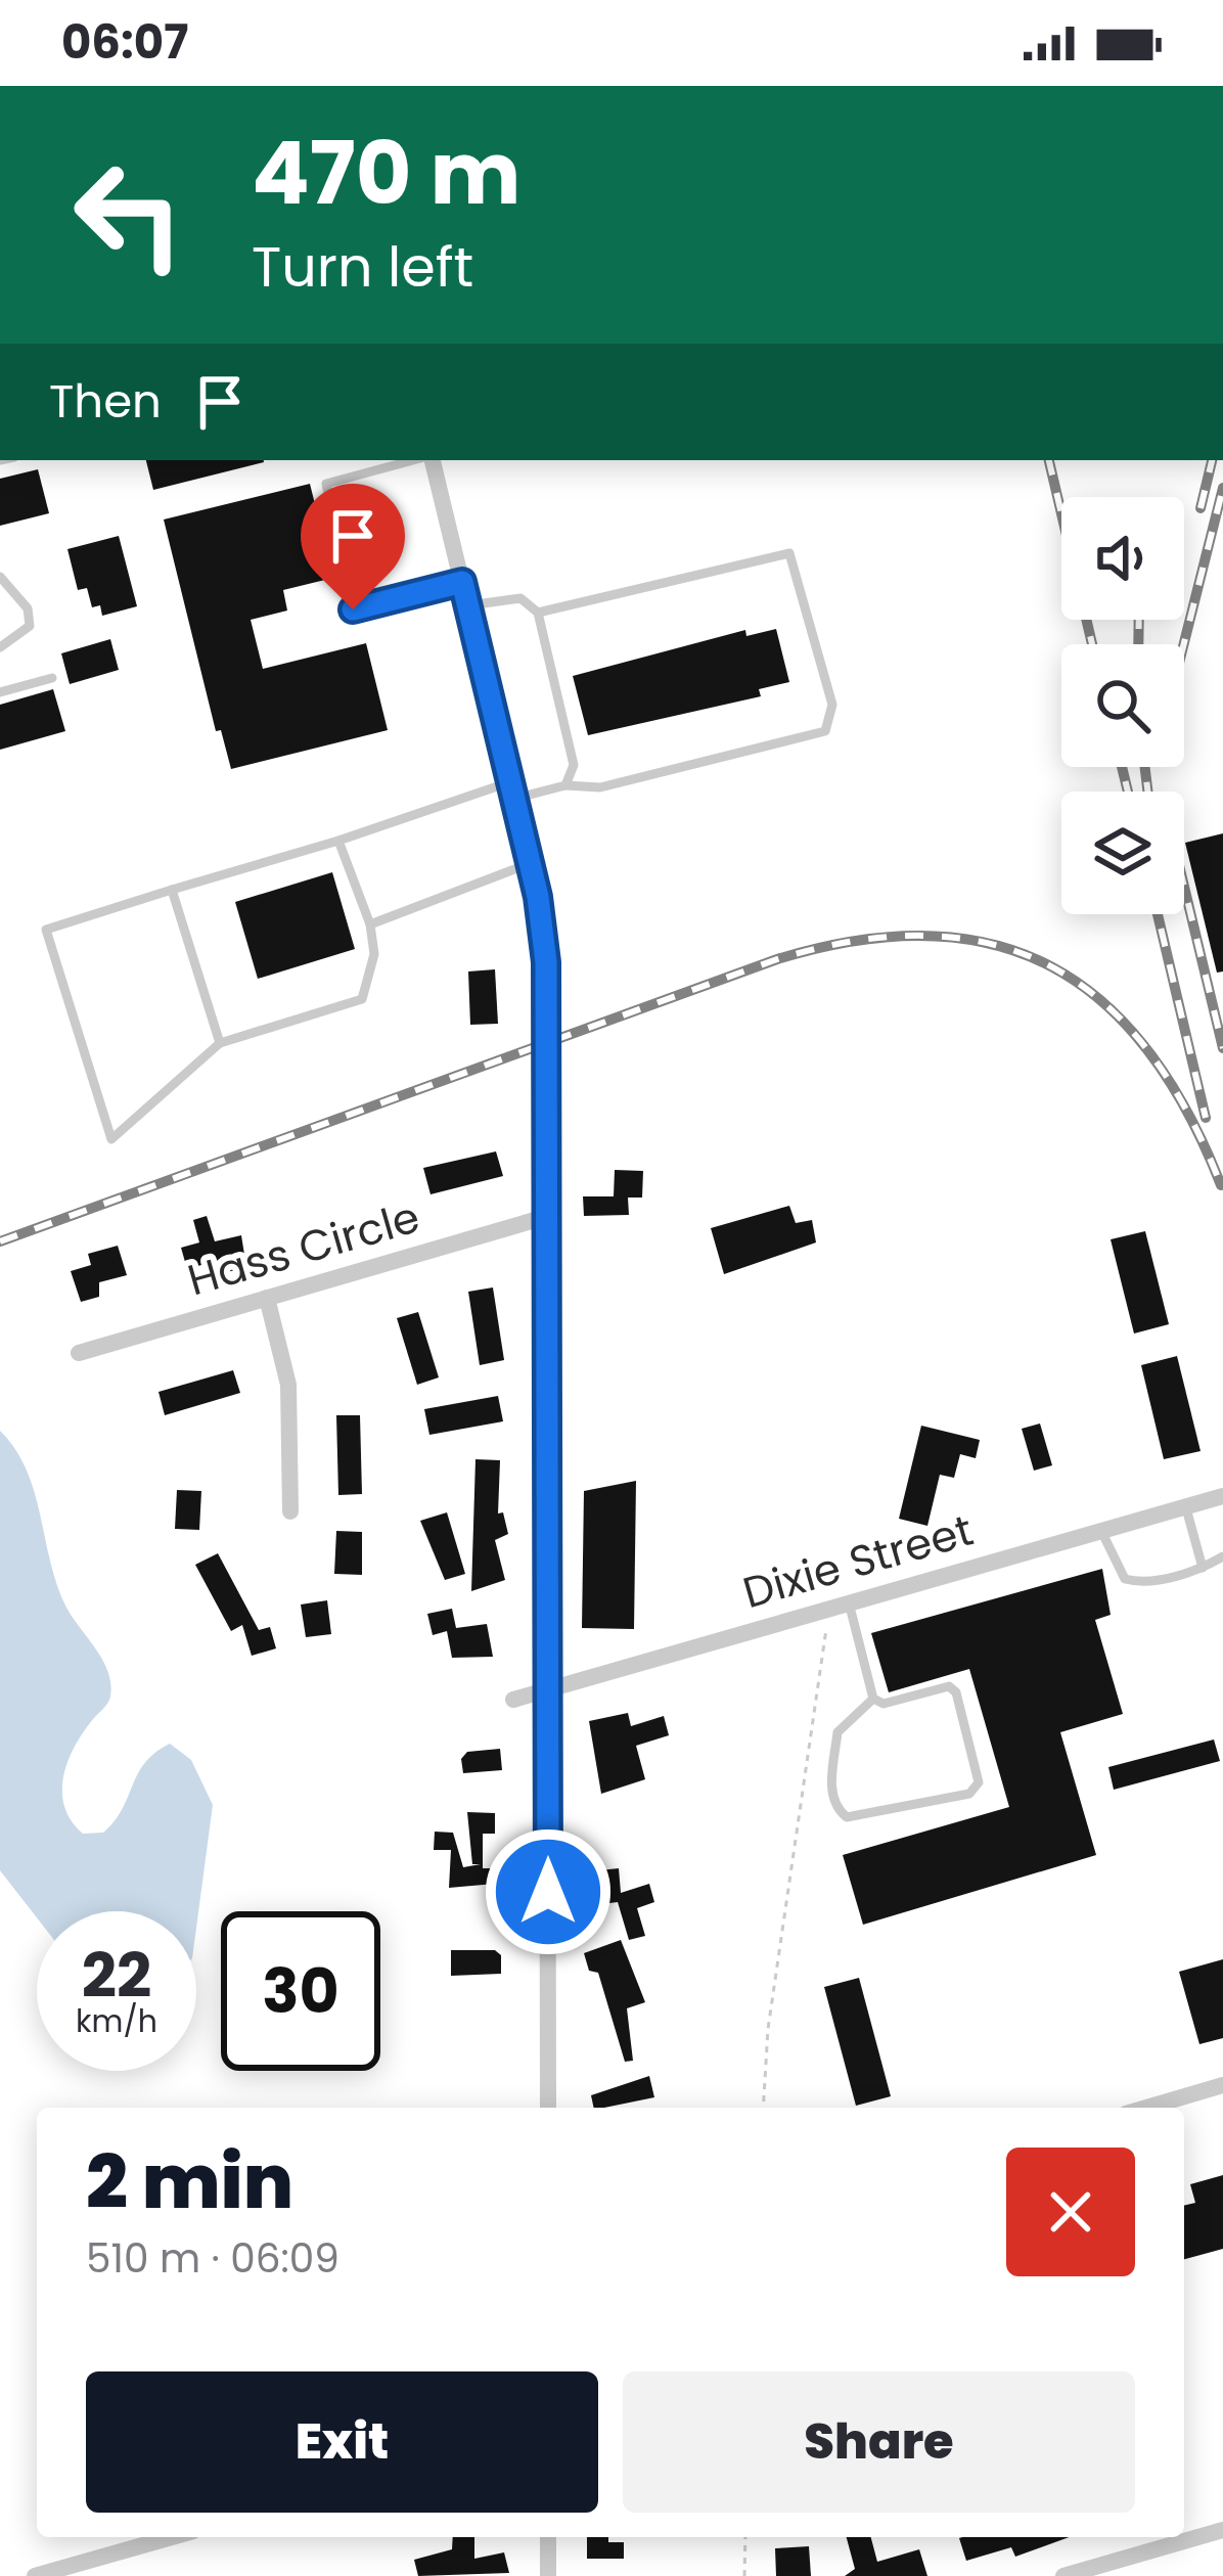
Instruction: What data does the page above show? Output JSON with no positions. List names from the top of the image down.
{
  "streets": {
    "street": ["Hass Circle", "Dixie Street"]
  },
  "page": {
    "status": "06:07",
    "turn": ["470 m", "Turn left"],
    "then": "Then",
    "speed": "22 km/h",
    "limit": "30",
    "heading": ["2 min", "510 m · 06:09"],
    "buttons": ["Exit", "Share"]
  }
}
